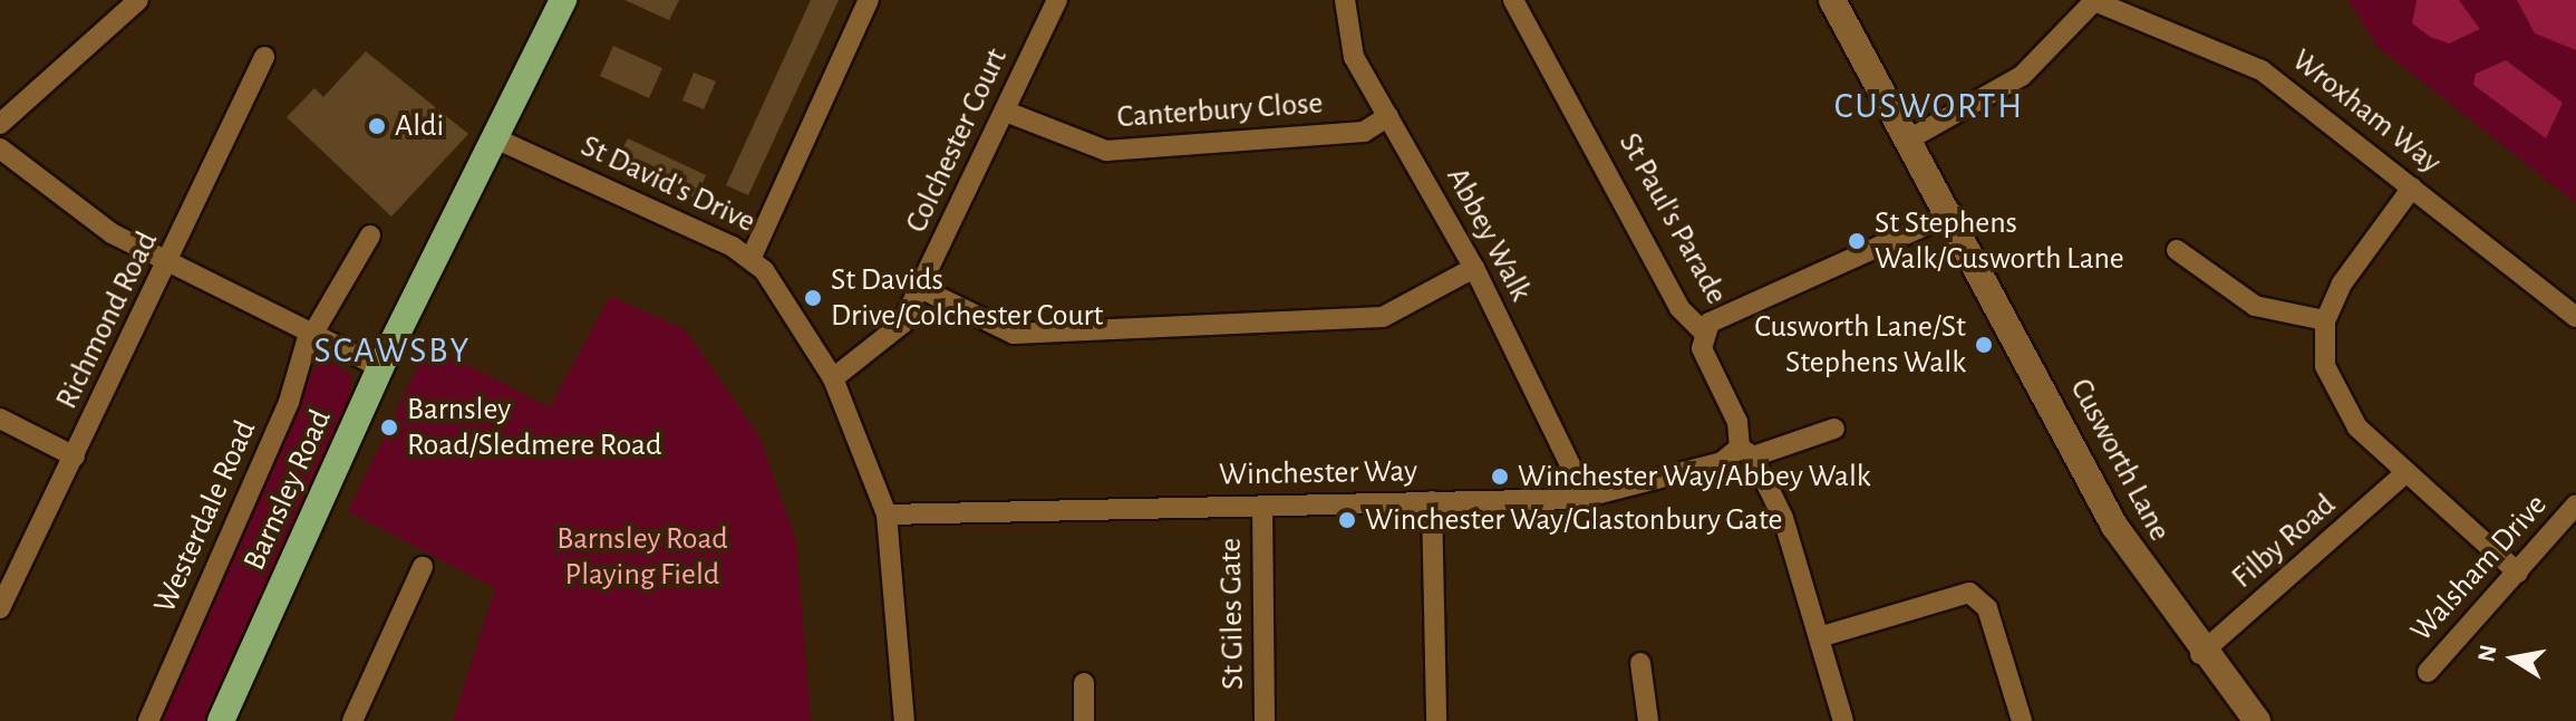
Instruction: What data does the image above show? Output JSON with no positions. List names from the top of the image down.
{
  "streets": {
    "highway": ["Barnsley Road"],
    "street": [
      "Canterbury Close",
      "Wroxham Way",
      "Colchester Court",
      "St David's Drive",
      "St Paul's Parade",
      "Abbey Walk",
      "Richmond Road",
      "Cusworth Lane",
      "Winchester Way",
      "Westerdale Road",
      "Filby Road",
      "Walsham Drive",
      "St Giles Gate"
    ]
  },
  "crossings": [
    ["Canterbury Close", "Colchester Court"],
    ["Canterbury Close", "Abbey Walk"],
    ["Colchester Court", "St David's Drive"],
    ["St David's Drive", "Winchester Way"],
    ["St David's Drive", "Barnsley Road"],
    ["St Paul's Parade", "Winchester Way"],
    ["Abbey Walk", "Winchester Way"],
    ["Cusworth Lane", "Filby Road"],
    ["Winchester Way", "St Giles Gate"]
  ],
  "districts": ["CUSWORTH", "SCAWSBY"],
  "parks": ["Barnsley Road Playing Field"],
  "places": [
    "Aldi",
    "St Stephens Walk/Cusworth Lane",
    "St Davids Drive/Colchester Court",
    "Cusworth Lane/St Stephens Walk",
    "Barnsley Road/Sledmere Road",
    "Winchester Way/Abbey Walk",
    "Winchester Way/Glastonbury Gate"
  ],
  "north": "left"
}
